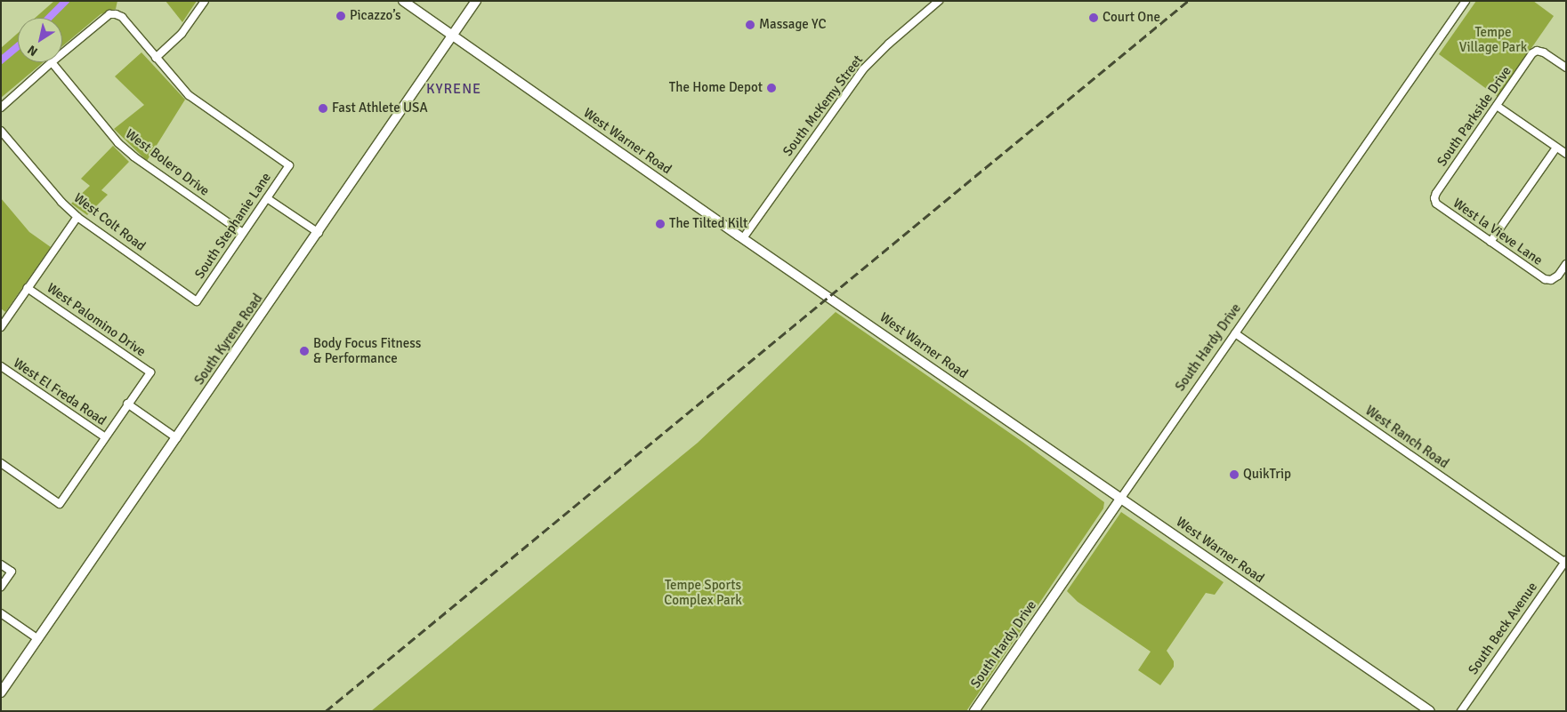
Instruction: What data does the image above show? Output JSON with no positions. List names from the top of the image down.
{
  "streets": {
    "main road": ["West Warner Road", "South Kyrene Road", "South Hardy Drive"],
    "street": [
      "South McKemy Street",
      "South Parkside Drive",
      "West Bolero Drive",
      "West Colt Road",
      "South Stephanie Lane",
      "West la Vieve Lane",
      "West Palomino Drive",
      "West El Freda Road",
      "West Ranch Road",
      "South Beck Avenue"
    ]
  },
  "crossings": [
    ["South McKemy Street", "West Warner Road"],
    ["South Parkside Drive", "West la Vieve Lane"],
    ["West Warner Road", "South Kyrene Road"],
    ["West Warner Road", "South Hardy Drive"],
    ["West Bolero Drive", "South Stephanie Lane"],
    ["West Colt Road", "South Stephanie Lane"],
    ["South Hardy Drive", "West Ranch Road"],
    ["West Ranch Road", "South Beck Avenue"]
  ],
  "districts": ["KYRENE"],
  "parks": ["Tempe Village Park", "Tempe Sports Complex Park"],
  "places": [
    "Picazzo’s",
    "Court One",
    "Massage YC",
    "The Home Depot",
    "Fast Athlete USA",
    "The Tilted Kilt",
    "Body Focus Fitness & Performance",
    "QuikTrip"
  ],
  "north": "bottom left"
}
